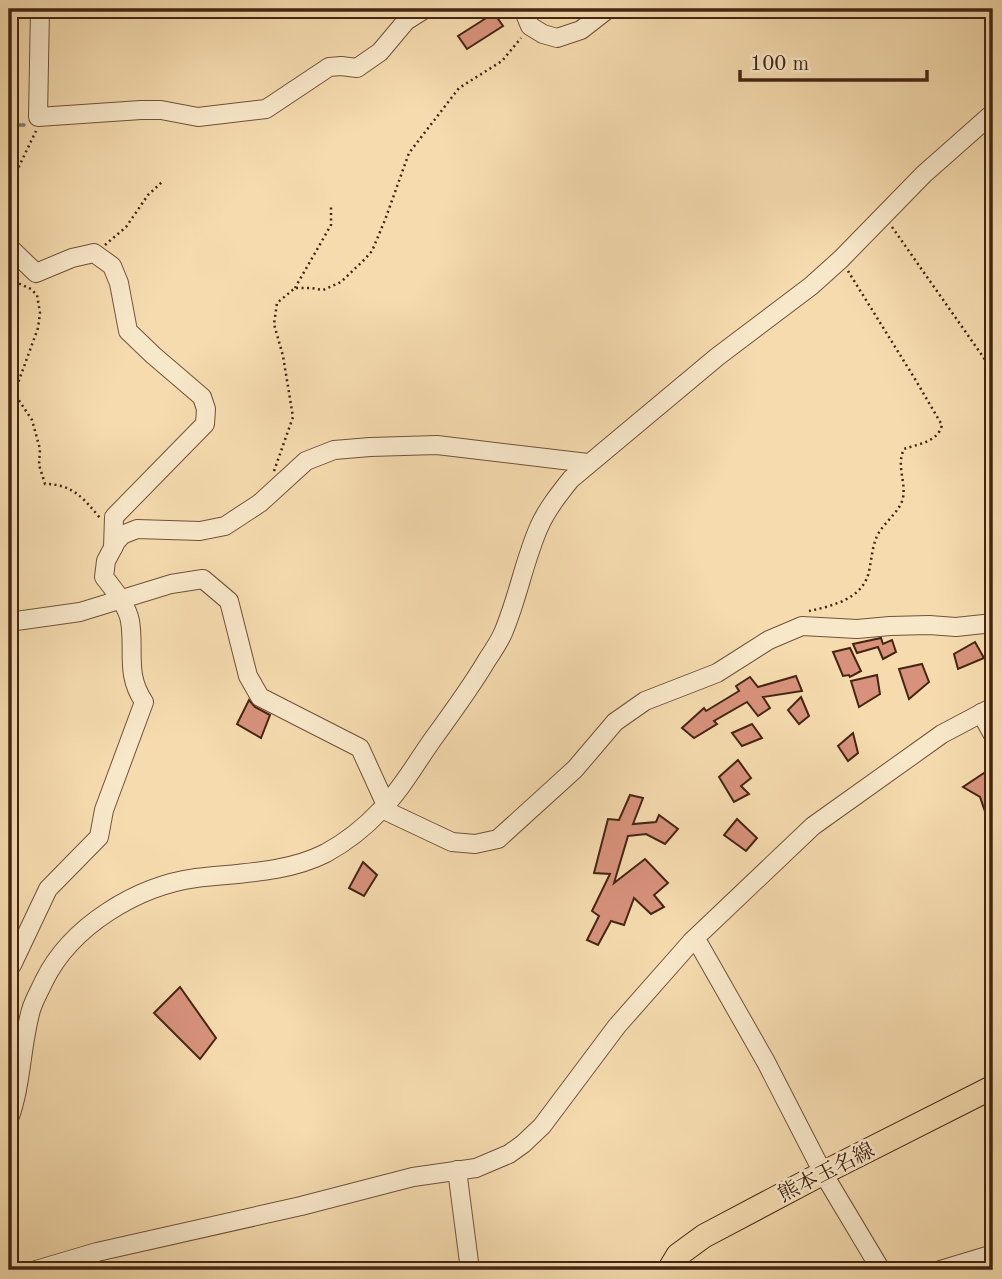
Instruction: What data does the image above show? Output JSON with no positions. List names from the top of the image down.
{
  "streets": {
    "main road": ["熊本玉名線"]
  },
  "scale_bar": "100 m"
}
